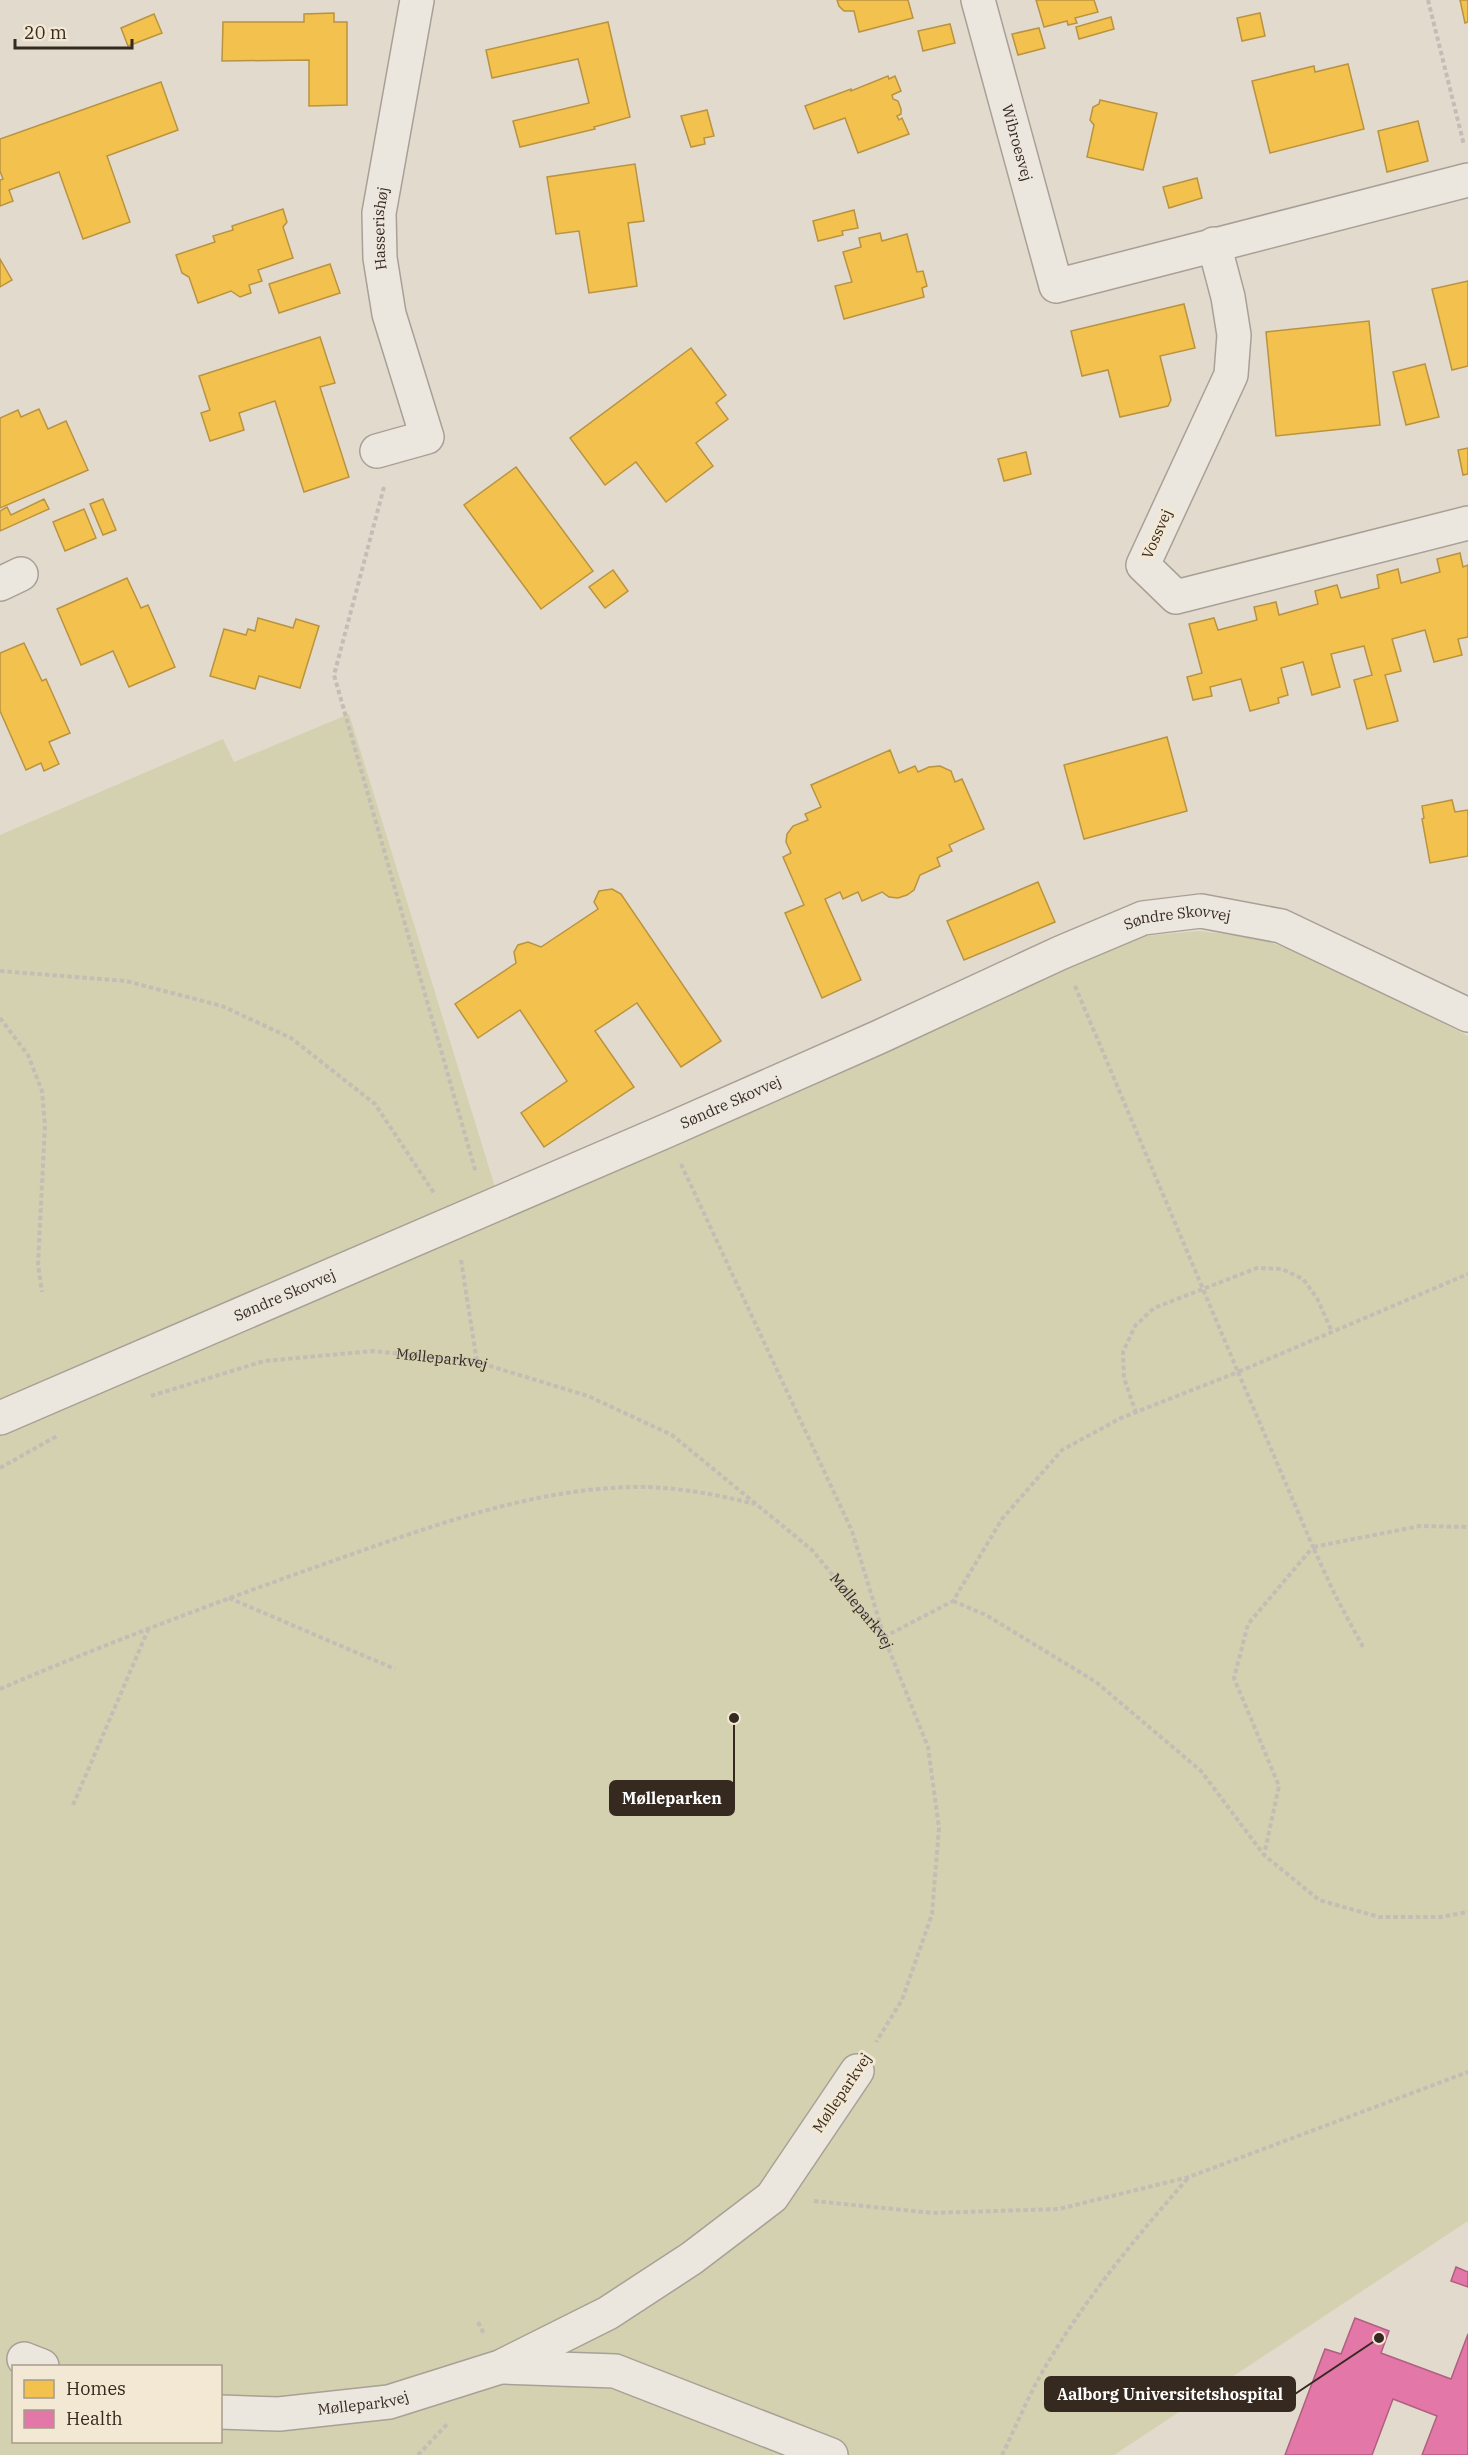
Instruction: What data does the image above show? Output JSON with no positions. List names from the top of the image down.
{
  "streets": {
    "street": [
      "Wibroesvej",
      "Hasserishøj",
      "Vossvej",
      "Søndre Skovvej",
      "Mølleparkvej"
    ]
  },
  "crossings": [
    ["Wibroesvej", "Vossvej"]
  ],
  "places": ["Mølleparken", "Aalborg Universitetshospital"],
  "legend": ["Homes", "Health"],
  "scale_bar": "20 m"
}
